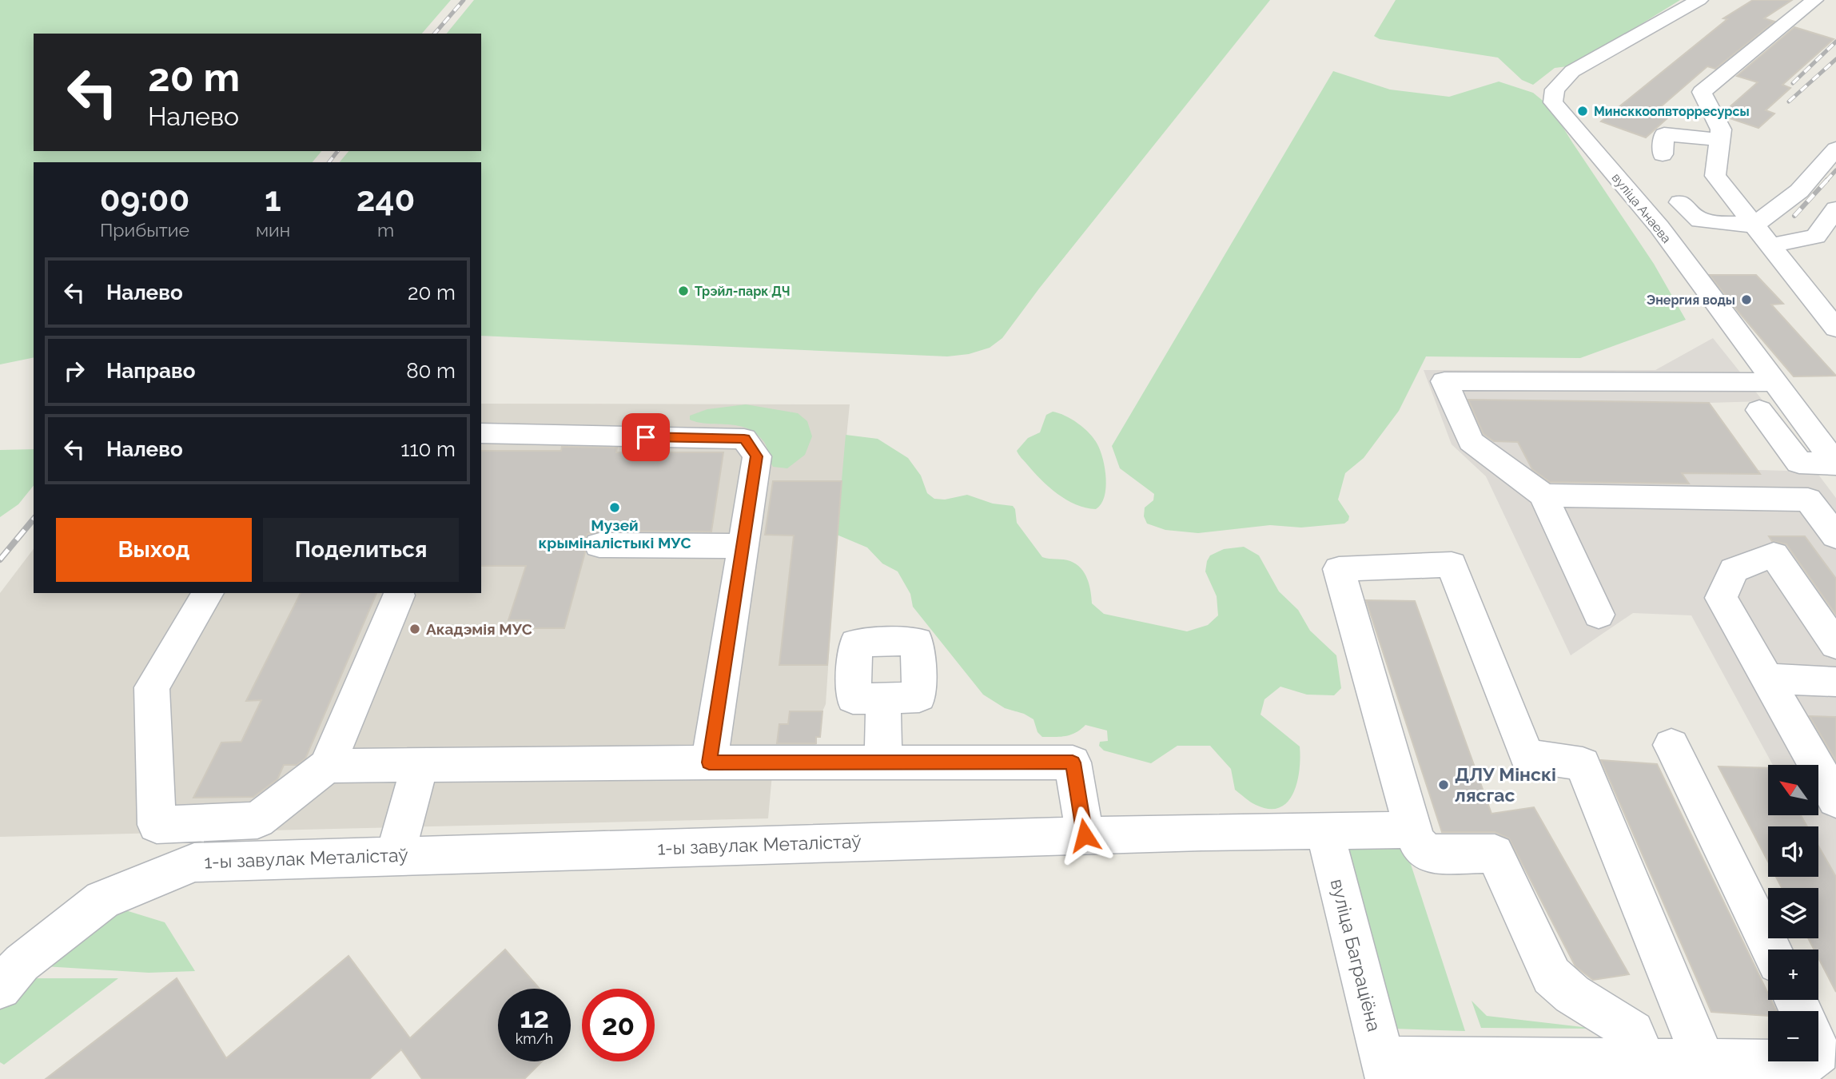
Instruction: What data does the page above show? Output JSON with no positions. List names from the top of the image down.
{
  "streets": {
    "street": ["вуліца Анаева", "1-ы завулак Металістаў", "вуліца Баграціёна"]
  },
  "crossings": [
    ["1-ы завулак Металістаў", "вуліца Баграціёна"]
  ],
  "places": [
    "Минсккоопвторресурсы",
    "Трэйл-парк ДЧ",
    "Энергия воды",
    "Музей крыміналістыкі МУС",
    "Акадэмія МУС",
    "ДЛУ Мінскі лясгас"
  ],
  "north": "top left",
  "page": {
    "turn": ["20 m", "Налево"],
    "eta": [
      "09:00",
      "Прибытие",
      "1",
      "мин",
      "240",
      "m"
    ],
    "list": [
      {
        "name": "Налево",
        "value": "20 m"
      },
      {
        "name": "Направо",
        "value": "80 m"
      },
      {
        "name": "Налево",
        "value": "110 m"
      }
    ],
    "buttons": ["Выход", "Поделиться"],
    "map_buttons": ["+", "−"],
    "speed": "12 km/h",
    "limit": "20"
  }
}
